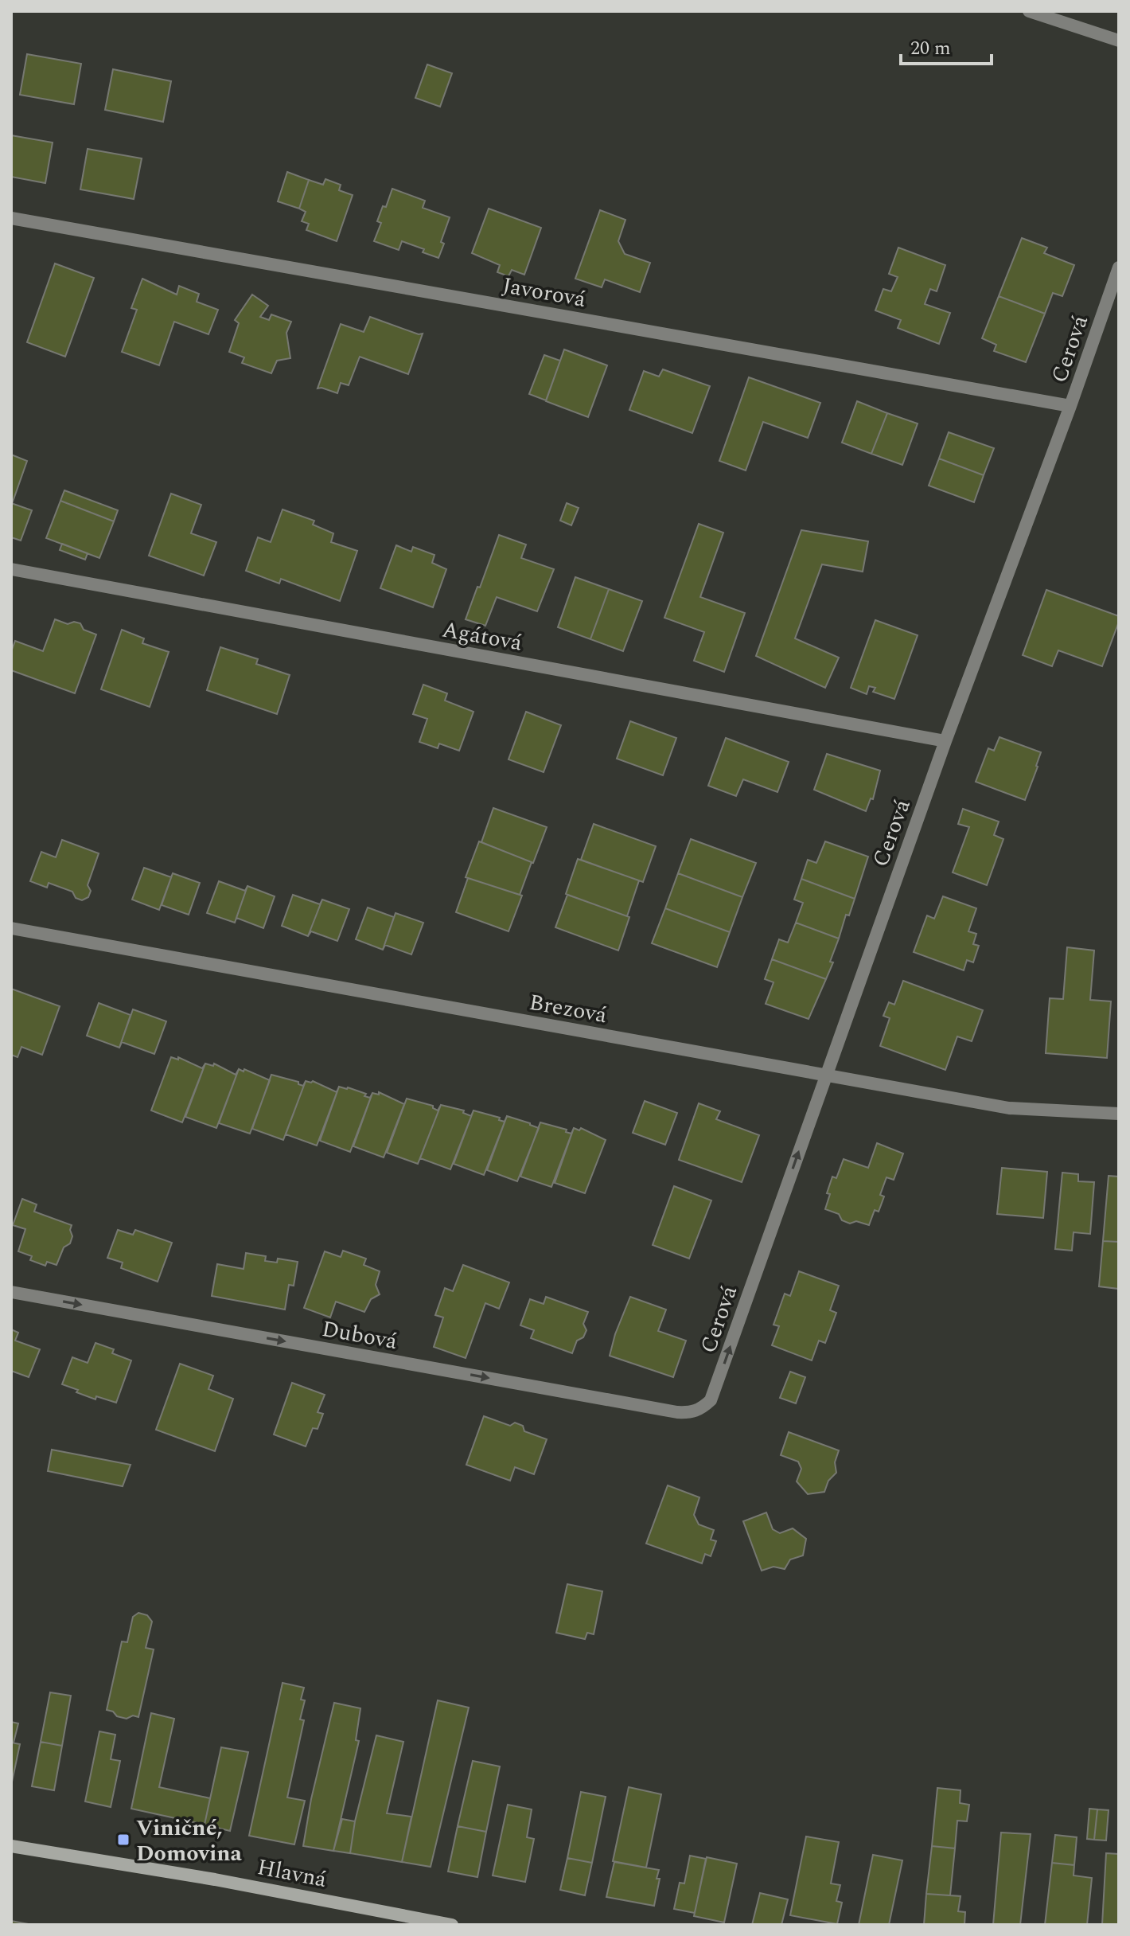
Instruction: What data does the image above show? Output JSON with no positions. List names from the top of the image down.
{
  "streets": {
    "main road": ["Hlavná"],
    "street": [
      "Javorová",
      "Cerová",
      "Agátová",
      "Brezová",
      "Dubová"
    ]
  },
  "crossings": [
    ["Javorová", "Cerová"],
    ["Cerová", "Agátová"],
    ["Cerová", "Brezová"],
    ["Cerová", "Dubová"]
  ],
  "one_way": ["Dubová"],
  "places": {
    "transit": ["Viničné, Domovina"]
  },
  "scale_bar": "20 m"
}
